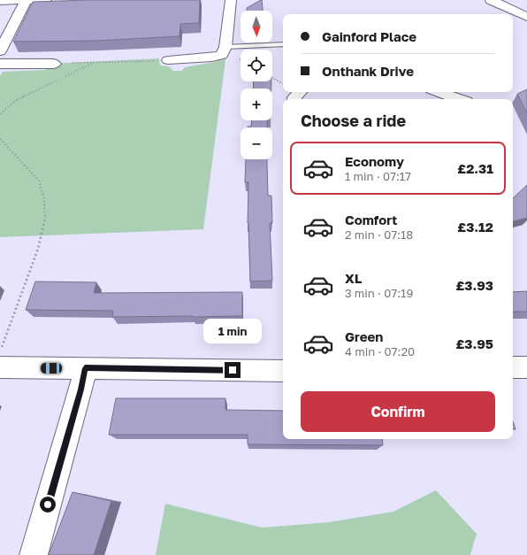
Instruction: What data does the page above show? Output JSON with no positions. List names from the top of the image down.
{
  "north": "bottom",
  "page": {
    "map_buttons": ["+", "−"],
    "banner": ["Gainford Place", "Onthank Drive"],
    "heading": "Choose a ride",
    "list": [
      {
        "name": "Economy",
        "note": "1 min · 07:17",
        "value": "£2.31"
      },
      {
        "name": "Comfort",
        "note": "2 min · 07:18",
        "value": "£3.12"
      },
      {
        "name": "XL",
        "note": "3 min · 07:19",
        "value": "£3.93"
      },
      {
        "name": "Green",
        "note": "4 min · 07:20",
        "value": "£3.95"
      }
    ],
    "bubble": "1 min",
    "buttons": "Confirm"
  }
}
